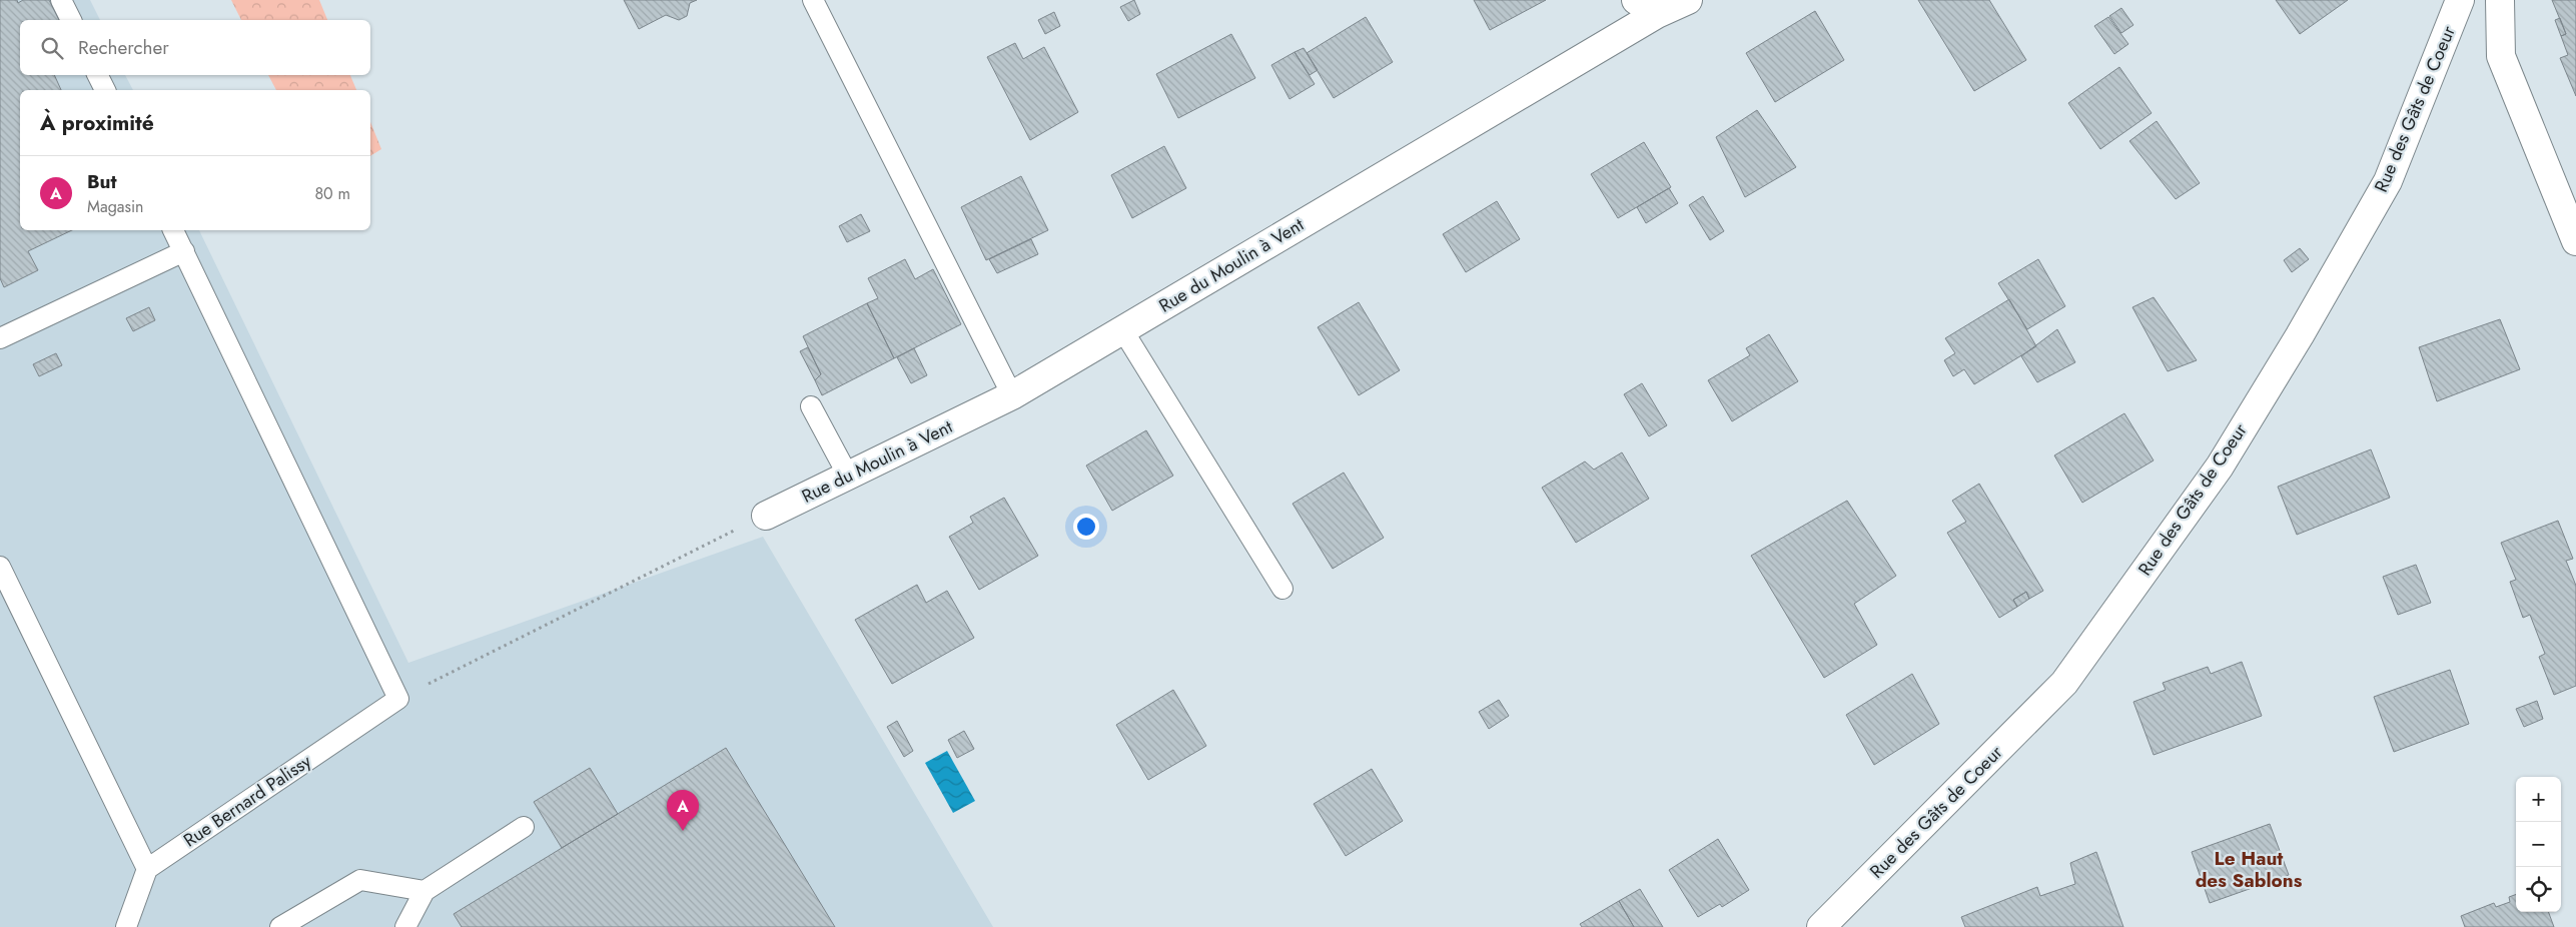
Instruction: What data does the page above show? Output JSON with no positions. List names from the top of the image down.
{
  "streets": {
    "street": ["Rue des Gâts de Coeur", "Rue du Moulin à Vent"],
    "lane": ["Rue Bernard Palissy"]
  },
  "districts": ["Le Haut des Sablons"],
  "page": {
    "search": "Rechercher",
    "heading": "À proximité",
    "list": [
      {
        "mark": "A",
        "name": "But",
        "note": "Magasin",
        "value": "80 m"
      }
    ],
    "map_buttons": ["+", "−"],
    "pins": "A"
  }
}
